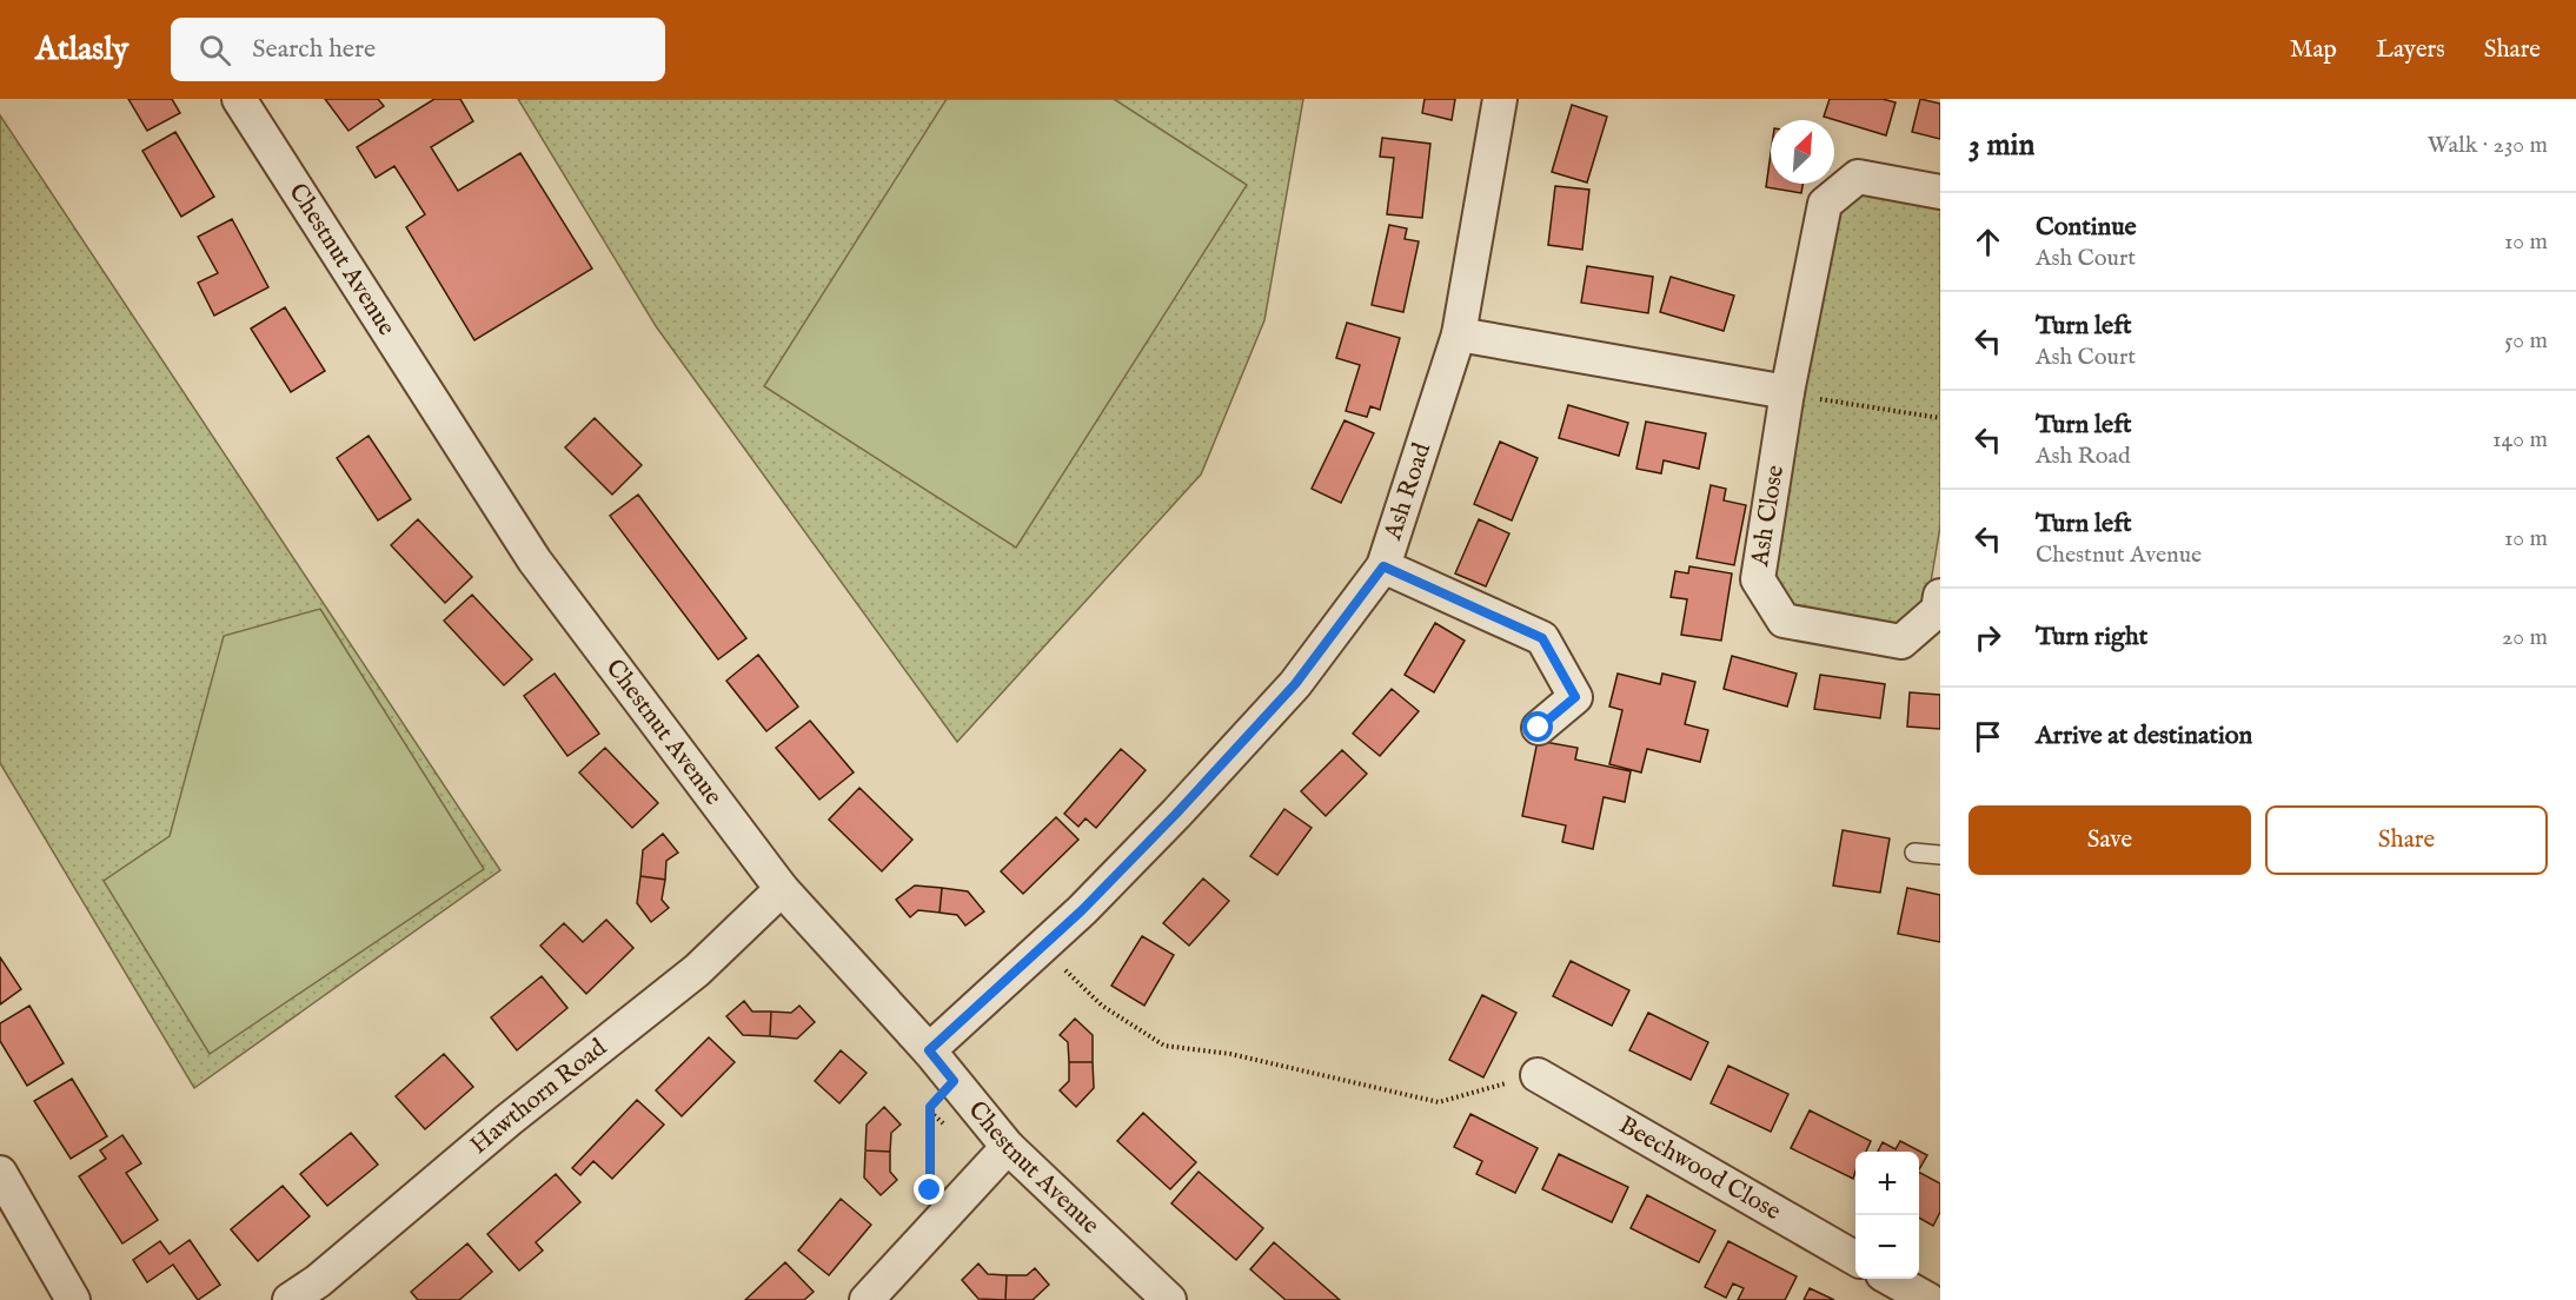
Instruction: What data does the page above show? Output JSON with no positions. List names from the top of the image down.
{
  "streets": {
    "street": [
      "Chestnut Avenue",
      "Ash Road",
      "Ash Close",
      "Hawthorn Road",
      "Beechwood Close"
    ]
  },
  "crossings": [
    ["Chestnut Avenue", "Ash Road"],
    ["Chestnut Avenue", "Hawthorn Road"]
  ],
  "north": "top right",
  "page": {
    "header": "Atlasly",
    "search": "Search here",
    "nav": ["Map", "Layers", "Share"],
    "heading": ["3 min", "Walk · 230 m"],
    "list": [
      ["Continue", "Ash Court", "10 m"],
      ["Turn left", "Ash Court", "50 m"],
      ["Turn left", "Ash Road", "140 m"],
      ["Turn left", "Chestnut Avenue", "10 m"],
      ["Turn right", "20 m"],
      "Arrive at destination"
    ],
    "buttons": ["Save", "Share"],
    "map_buttons": ["+", "−"]
  }
}
